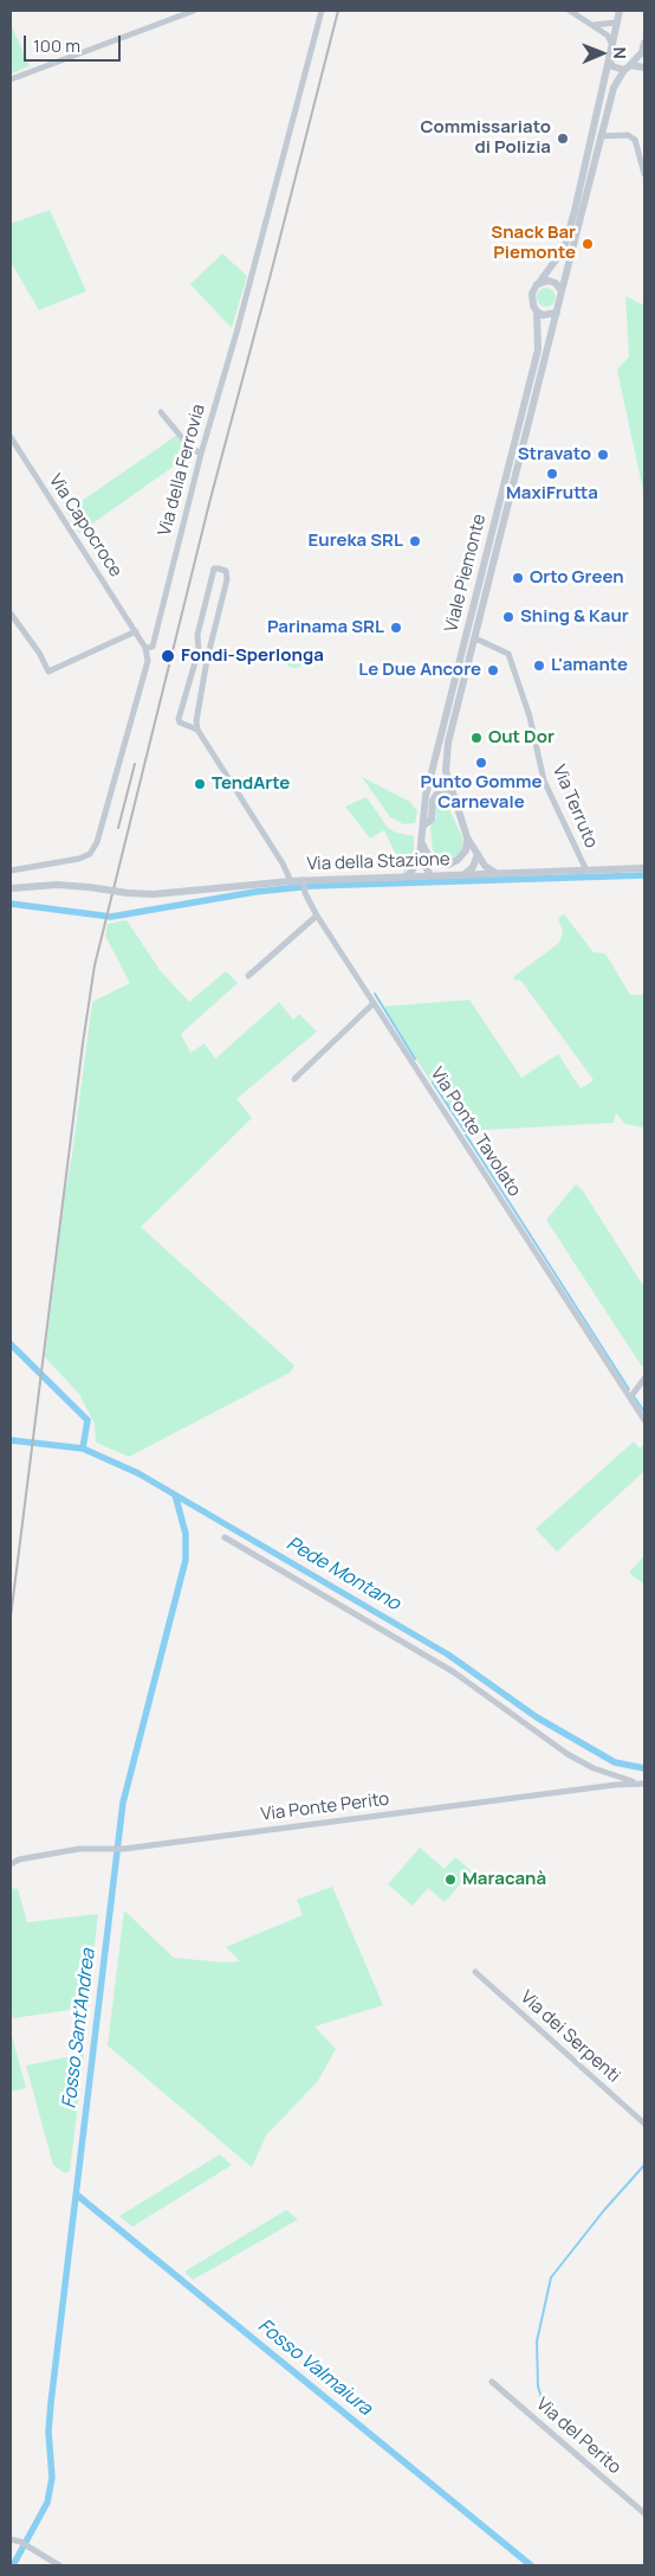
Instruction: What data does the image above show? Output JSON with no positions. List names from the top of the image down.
{
  "streets": {
    "street": [
      "Via della Ferrovia",
      "Via Capocroce",
      "Viale Piemonte",
      "Via Terruto",
      "Via della Stazione",
      "Via Ponte Tavolato",
      "Via Ponte Perito",
      "Via dei Serpenti",
      "Via del Perito"
    ]
  },
  "crossings": [
    ["Via della Ferrovia", "Via Capocroce"],
    ["Viale Piemonte", "Via Terruto"],
    ["Viale Piemonte", "Via della Stazione"],
    ["Via Terruto", "Via della Stazione"],
    ["Via della Stazione", "Via Ponte Tavolato"]
  ],
  "water": ["Pede Montano", "Fosso Sant'Andrea", "Fosso Valmaiura"],
  "places": [
    "Commissariato di Polizia",
    "Snack Bar Piemonte",
    "Stravato",
    "MaxiFrutta",
    "Eureka SRL",
    "Orto Green",
    "Shing & Kaur",
    "Parinama SRL",
    "Fondi-Sperlonga",
    "L'amante",
    "Le Due Ancore",
    "Out Dor",
    "Punto Gomme Carnevale",
    "TendArte",
    "Maracanà"
  ],
  "scale_bar": "100 m",
  "north": "right"
}
